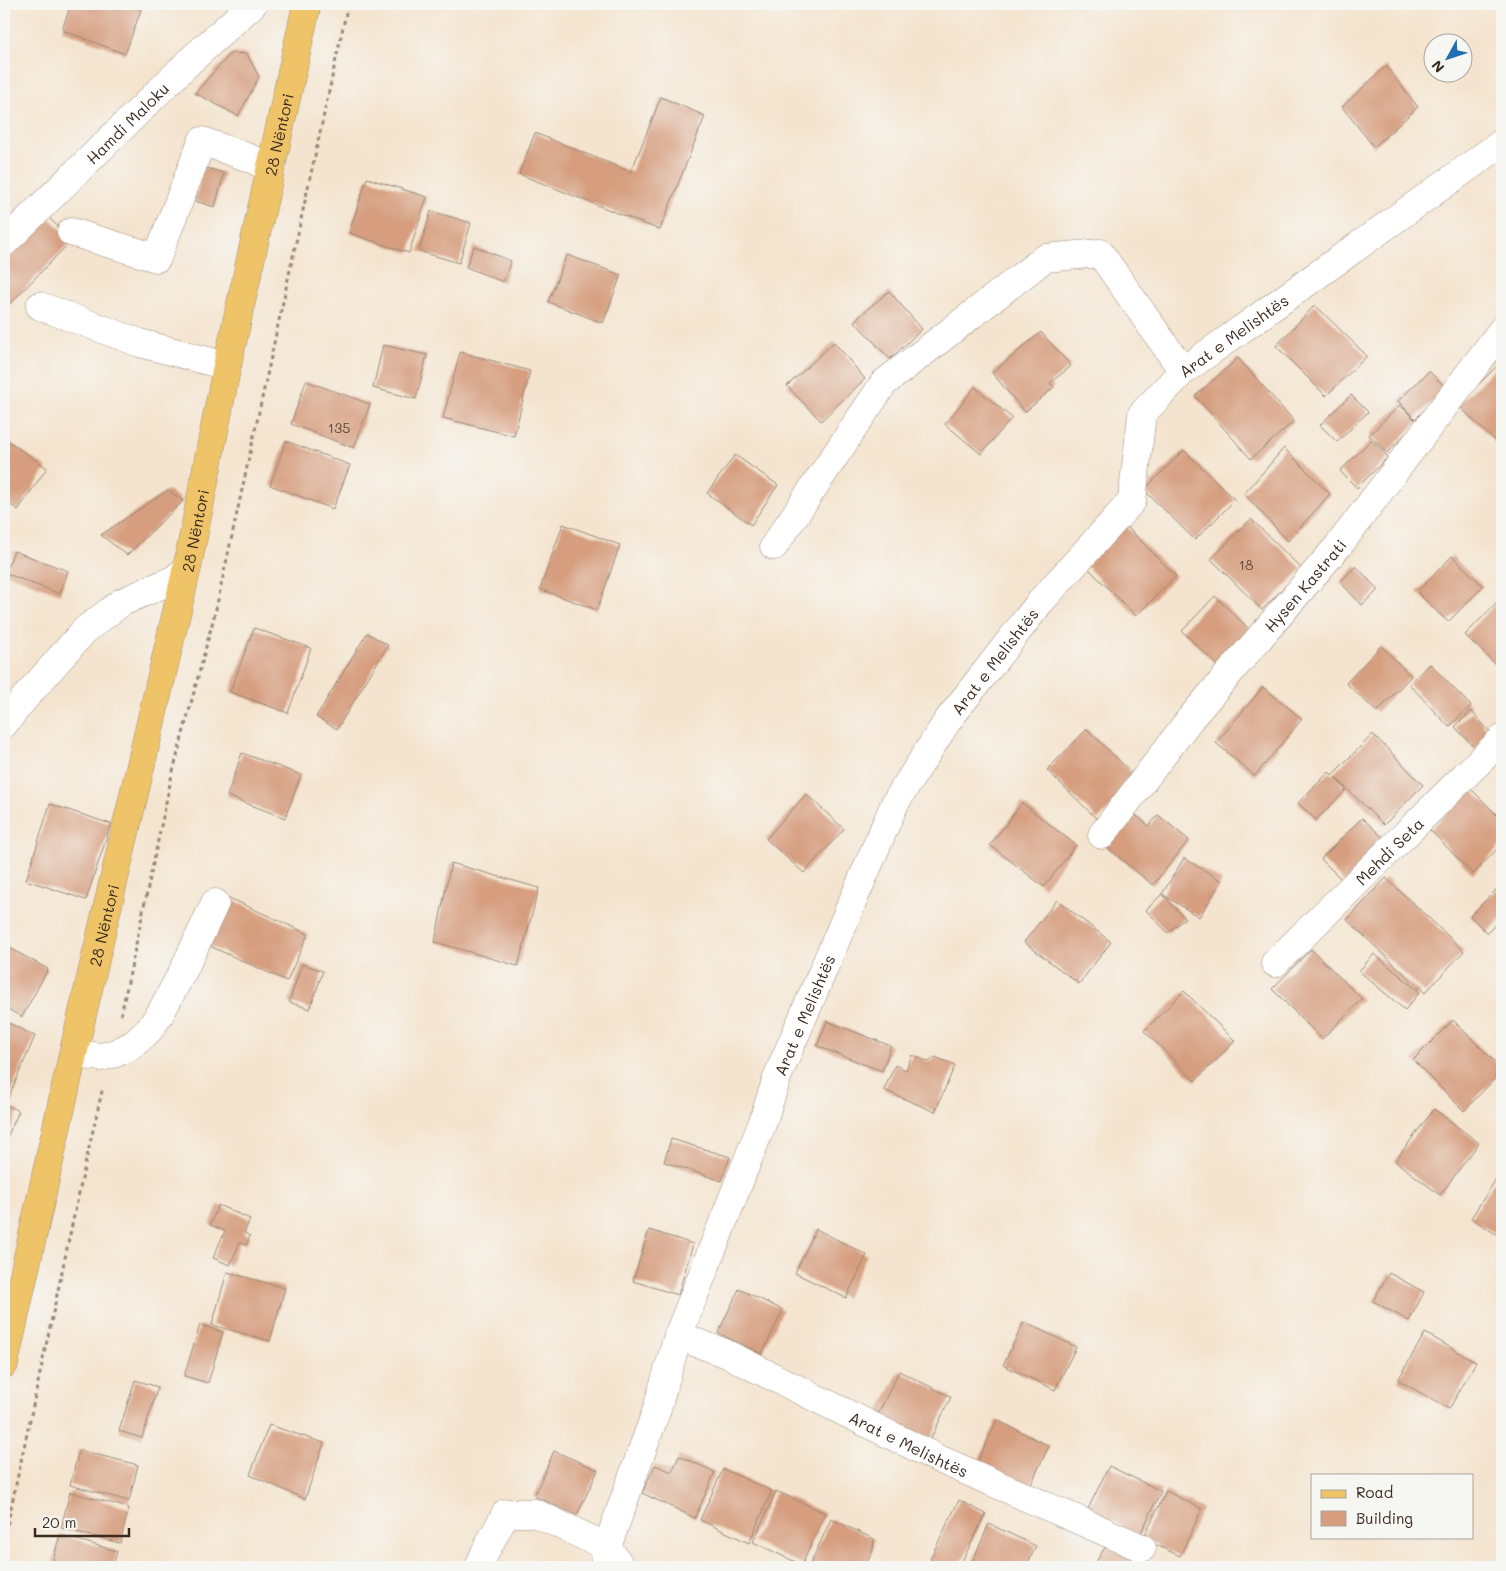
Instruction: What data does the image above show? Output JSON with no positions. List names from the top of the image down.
{
  "streets": {
    "main road": ["28 Nëntori"],
    "street": [
      "Hamdi Maloku",
      "Arat e Melishtës",
      "Hysen Kastrati",
      "Mehdi Seta"
    ]
  },
  "house_numbers": ["135", "18"],
  "legend": ["Road", "Building"],
  "scale_bar": "20 m",
  "north": "bottom left"
}
